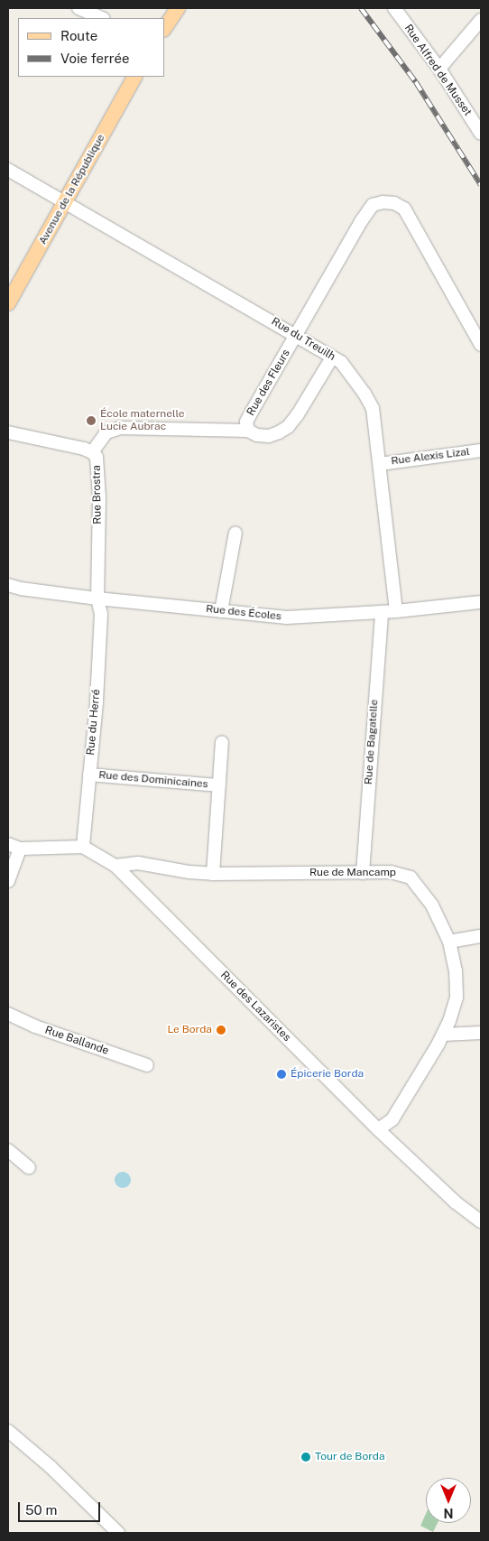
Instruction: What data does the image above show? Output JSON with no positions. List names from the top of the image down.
{
  "streets": {
    "main road": ["Avenue de la République"],
    "street": [
      "Rue Alfred de Musset",
      "Rue du Treuilh",
      "Rue des Fleurs",
      "Rue Alexis Lizal",
      "Rue Brostra",
      "Rue des Écoles",
      "Rue du Herré",
      "Rue de Bagatelle",
      "Rue des Dominicaines",
      "Rue de Mancamp",
      "Rue des Lazaristes",
      "Rue Ballande"
    ]
  },
  "crossings": [
    ["Avenue de la République", "Rue du Treuilh"],
    ["Rue du Treuilh", "Rue des Fleurs"],
    ["Rue du Treuilh", "Rue Alexis Lizal"],
    ["Rue du Treuilh", "Rue des Écoles"],
    ["Rue des Fleurs", "Rue Brostra"],
    ["Rue Brostra", "Rue des Écoles"],
    ["Rue Brostra", "Rue du Herré"],
    ["Rue des Écoles", "Rue du Herré"],
    ["Rue des Écoles", "Rue de Bagatelle"],
    ["Rue du Herré", "Rue des Dominicaines"],
    ["Rue du Herré", "Rue des Lazaristes"],
    ["Rue de Bagatelle", "Rue de Mancamp"],
    ["Rue des Dominicaines", "Rue de Mancamp"],
    ["Rue de Mancamp", "Rue des Lazaristes"]
  ],
  "places": [
    "École maternelle Lucie Aubrac",
    "Le Borda",
    "Épicerie Borda",
    "Tour de Borda"
  ],
  "legend": ["Route", "Voie ferrée"],
  "scale_bar": "50 m",
  "north": "bottom"
}
